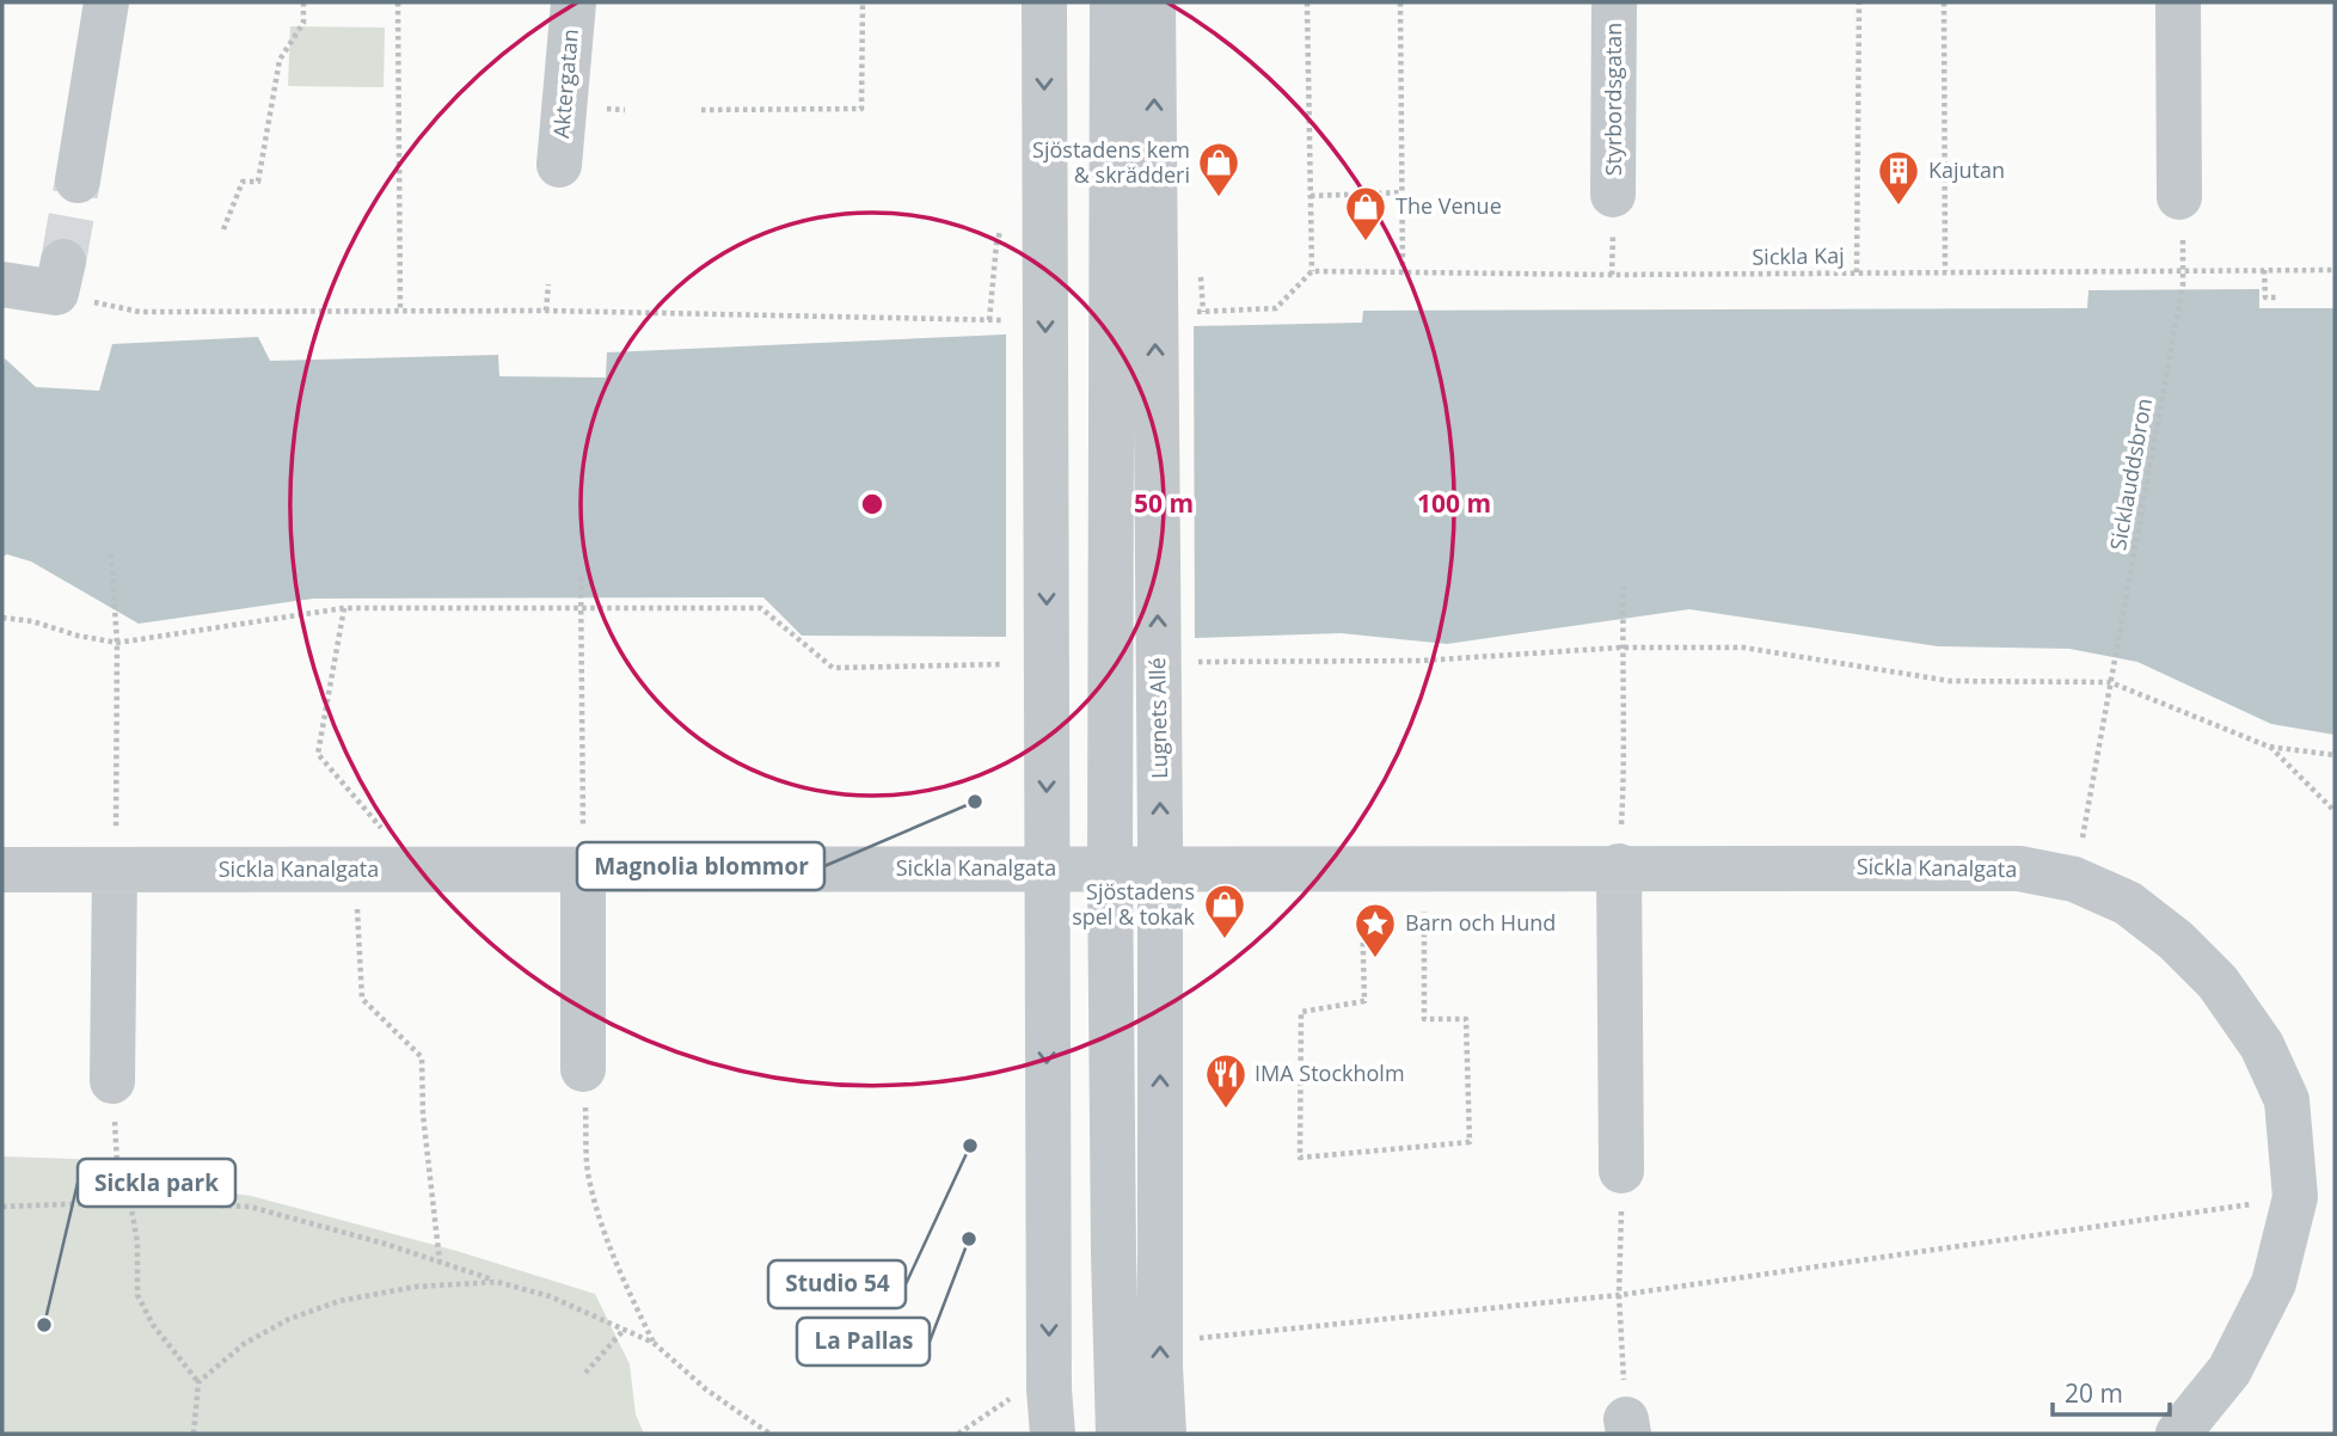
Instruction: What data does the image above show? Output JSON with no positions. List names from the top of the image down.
{
  "streets": {
    "street": [
      "Aktergatan",
      "Styrbordsgatan",
      "Lugnets Allé",
      "Sickla Kanalgata"
    ],
    "path": ["Sickla Kaj", "Sicklauddsbron"]
  },
  "crossings": [
    ["Sickla Kaj", "Sicklauddsbron"],
    ["Sicklauddsbron", "Sickla Kanalgata"],
    ["Lugnets Allé", "Sickla Kanalgata"]
  ],
  "places": {
    "shop": ["Sjöstadens kem & skrädderi", "The Venue", "Sjöstadens spel & tokak"],
    "building": ["Kajutan"],
    "other": [
      "Magnolia blommor",
      "Studio 54",
      "La Pallas",
      "Sickla park"
    ],
    "place": ["Barn och Hund"],
    "restaurant": ["IMA Stockholm"]
  },
  "scale_bar": "20 m",
  "rings": ["50 m", "100 m"]
}
